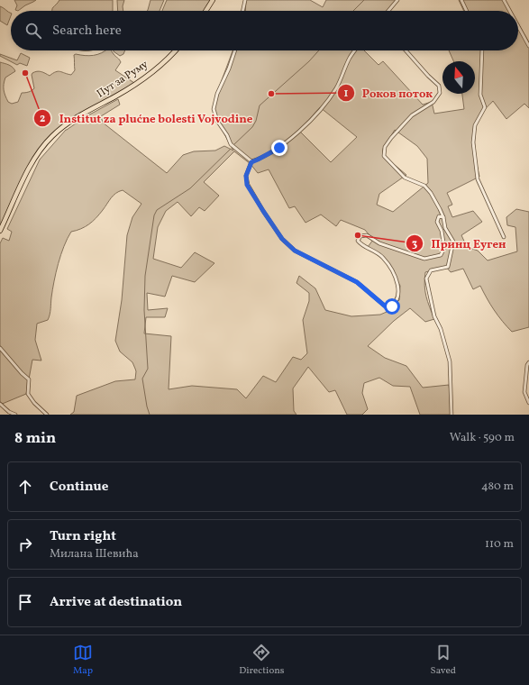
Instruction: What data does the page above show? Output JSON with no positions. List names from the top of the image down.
{
  "streets": {
    "main road": ["Пут за Руму"]
  },
  "places": ["Institut za plućne bolesti Vojvodine", "Роков поток", "Принц Еуген"],
  "north": "top",
  "page": {
    "search": "Search here",
    "heading": ["8 min", "Walk · 590 m"],
    "list": [
      ["Continue", "480 m"],
      ["Turn right", "Милана Шевића", "110 m"],
      "Arrive at destination"
    ],
    "nav": ["Map", "Directions", "Saved"]
  }
}
